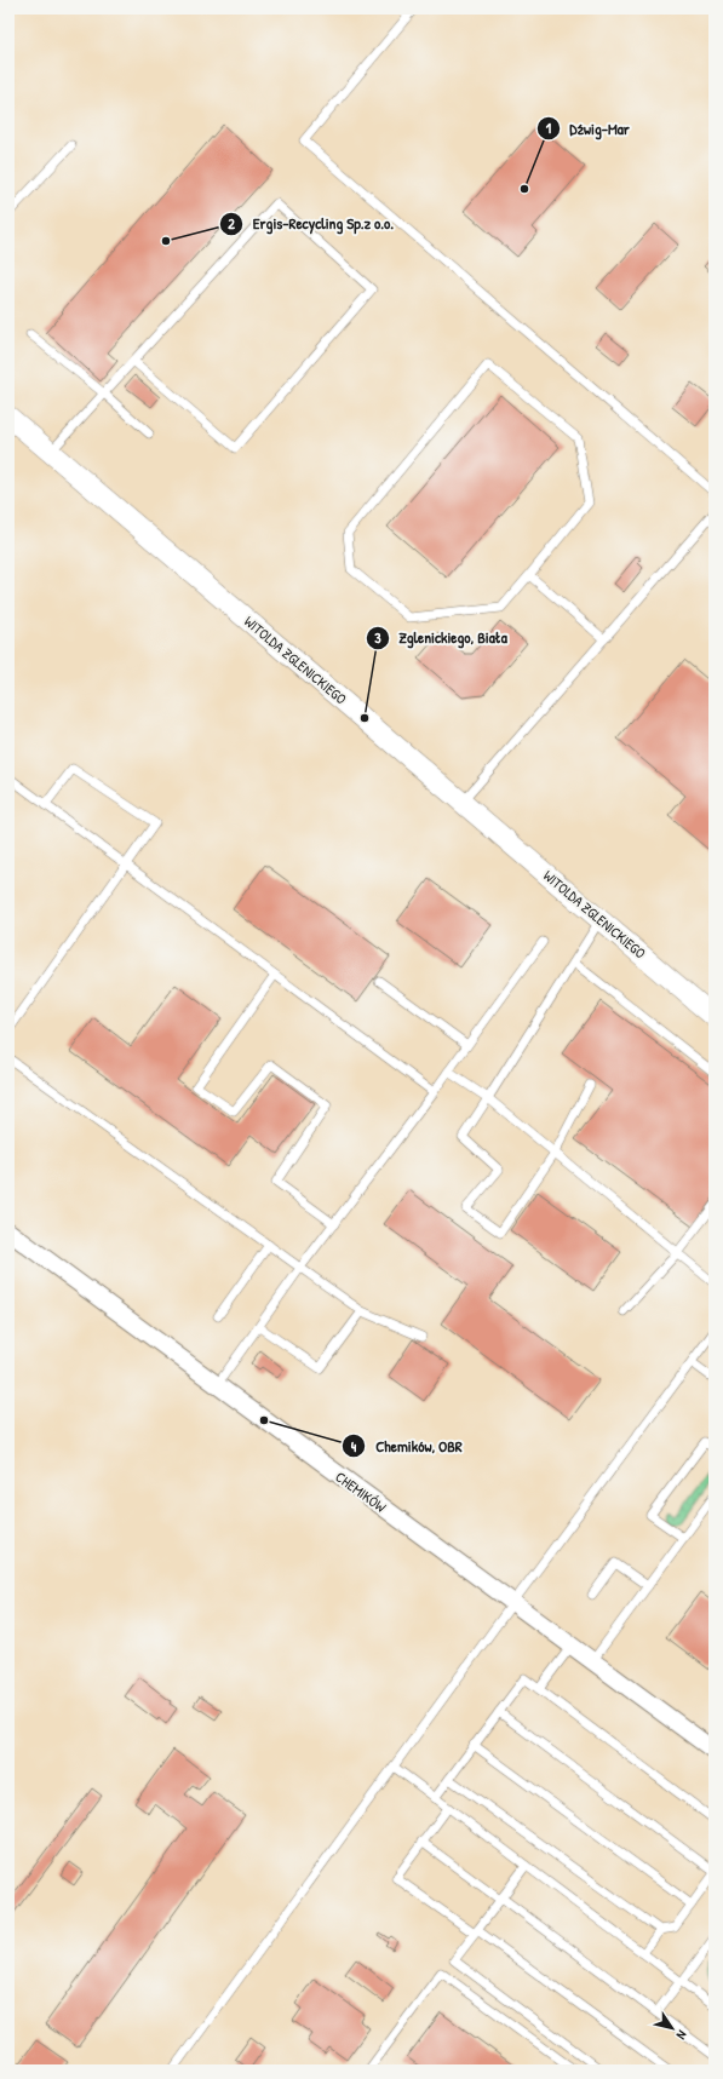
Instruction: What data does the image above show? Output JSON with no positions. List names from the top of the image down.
{
  "streets": {
    "street": ["WITOLDA ZGLENICKIEGO", "CHEMIKÓW"]
  },
  "places": [
    "Dźwig-Mar",
    "Ergis-Recycling Sp.z o.o.",
    "Zglenickiego, Biała",
    "Chemików, OBR"
  ],
  "north": "bottom right"
}
